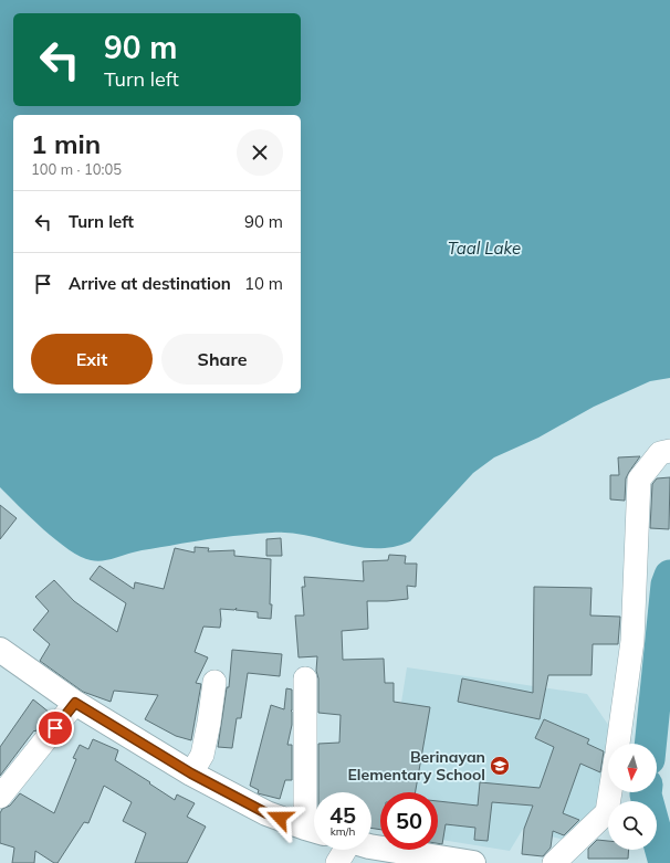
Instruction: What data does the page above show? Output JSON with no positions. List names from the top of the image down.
{
  "water": ["Taal Lake"],
  "places": {
    "school or university": ["Berinayan Elementary School"]
  },
  "north": "bottom",
  "page": {
    "turn": ["90 m", "Turn left"],
    "heading": ["1 min", "100 m · 10:05"],
    "list": [
      {
        "name": "Turn left",
        "value": "90 m"
      },
      {
        "name": "Arrive at destination",
        "value": "10 m"
      }
    ],
    "buttons": ["Exit", "Share"],
    "speed": "45 km/h",
    "limit": "50"
  }
}
